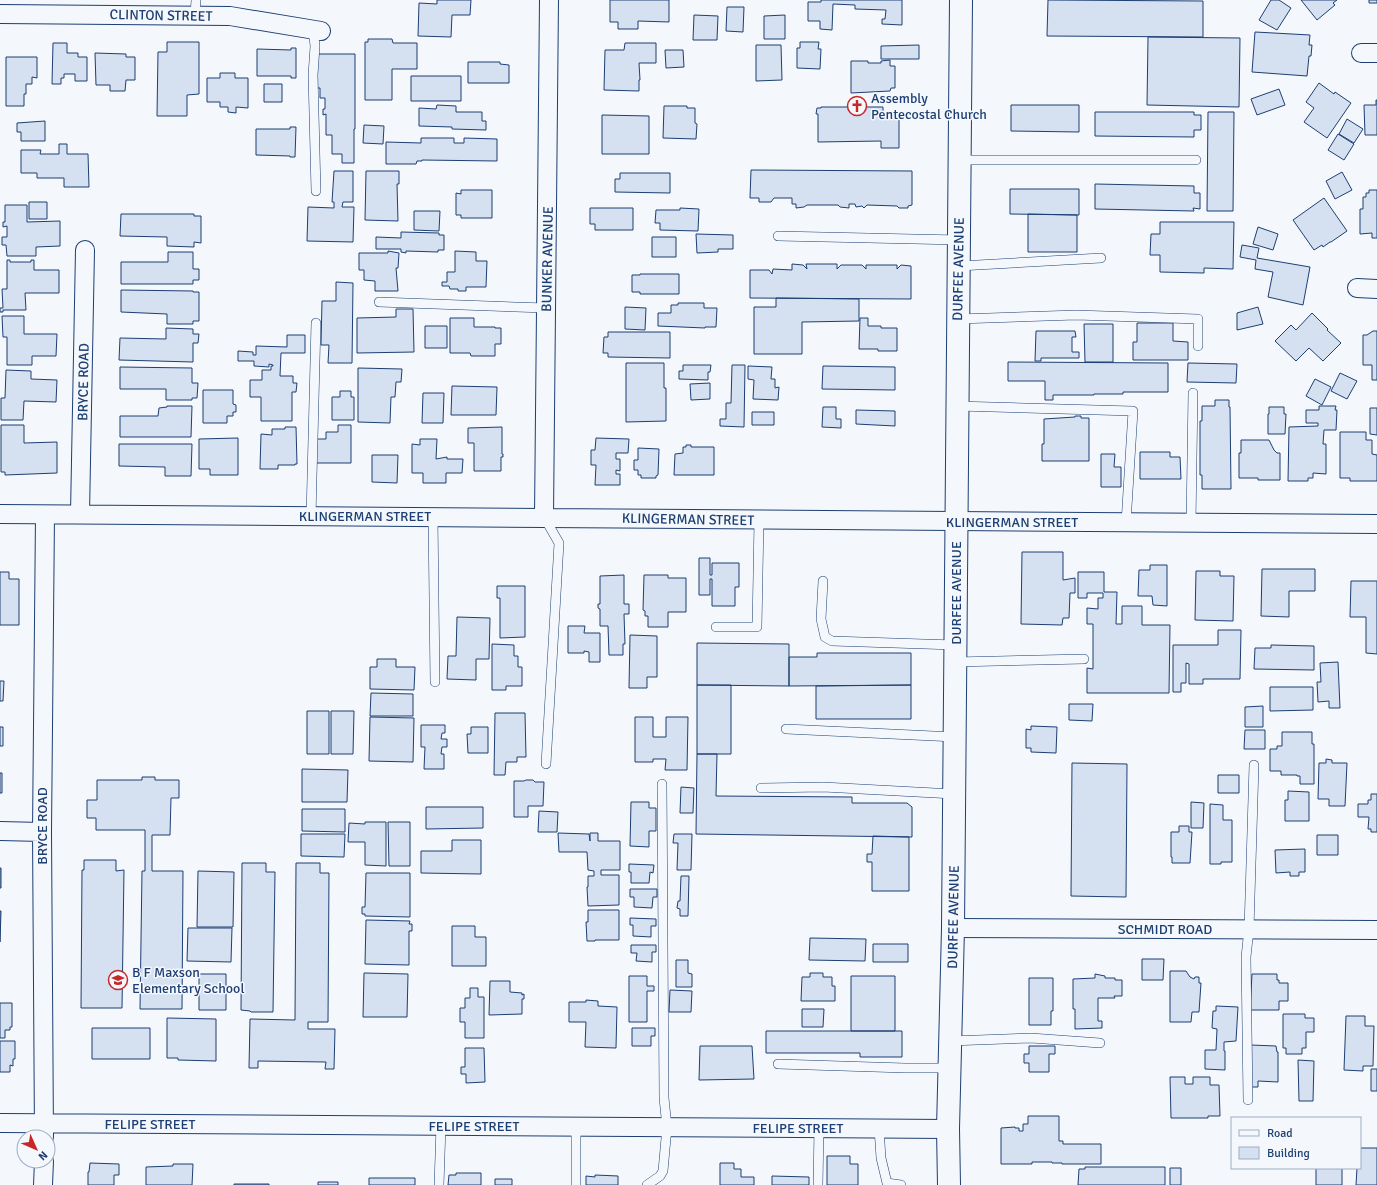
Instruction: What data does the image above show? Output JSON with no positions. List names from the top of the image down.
{
  "streets": {
    "main road": ["DURFEE AVENUE"],
    "street": [
      "CLINTON STREET",
      "BUNKER AVENUE",
      "BRYCE ROAD",
      "KLINGERMAN STREET",
      "SCHMIDT ROAD",
      "FELIPE STREET"
    ]
  },
  "crossings": [
    ["BUNKER AVENUE", "KLINGERMAN STREET"],
    ["DURFEE AVENUE", "KLINGERMAN STREET"],
    ["DURFEE AVENUE", "SCHMIDT ROAD"],
    ["DURFEE AVENUE", "FELIPE STREET"],
    ["BRYCE ROAD", "KLINGERMAN STREET"]
  ],
  "places": {
    "church": ["Assembly Pentecostal Church"],
    "school or university": ["B F Maxson Elementary School"]
  },
  "legend": ["Road", "Building"],
  "north": "bottom right"
}
